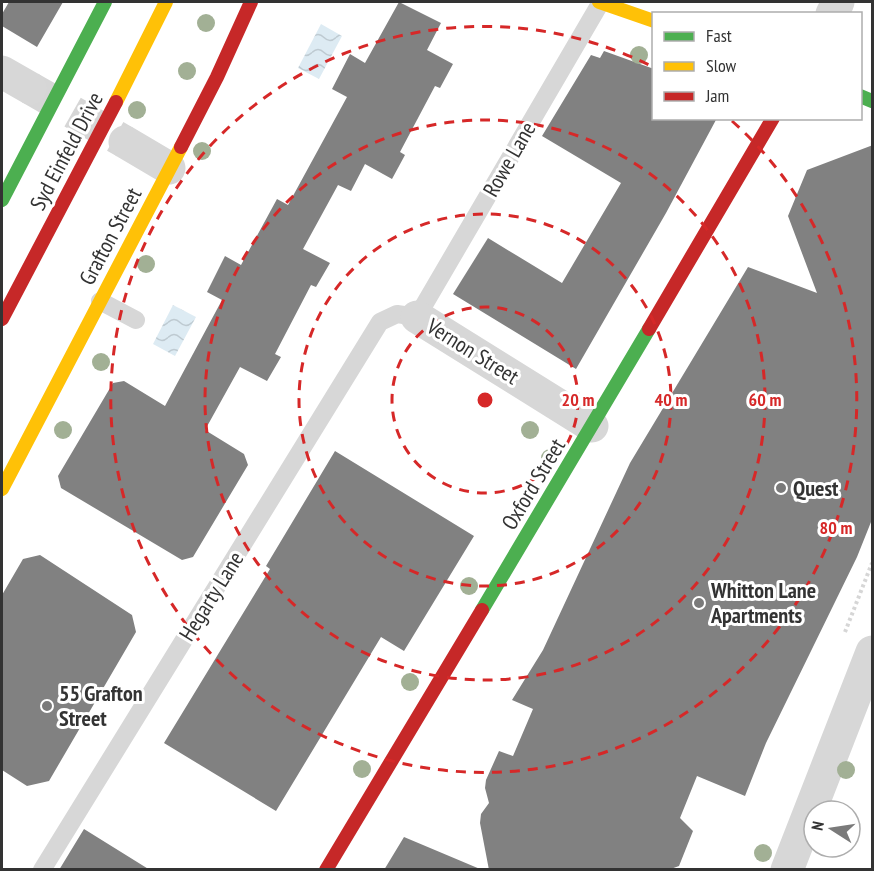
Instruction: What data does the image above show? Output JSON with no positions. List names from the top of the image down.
{
  "streets": {
    "street": [
      "Syd Einfeld Drive",
      "Grafton Street",
      "Vernon Street",
      "Oxford Street"
    ],
    "lane": ["Rowe Lane", "Hegarty Lane"]
  },
  "crossings": [
    ["Rowe Lane", "Vernon Street"],
    ["Vernon Street", "Oxford Street"],
    ["Vernon Street", "Hegarty Lane"]
  ],
  "places": ["Quest", "Whitton Lane Apartments", "55 Grafton Street"],
  "legend": ["Fast", "Slow", "Jam"],
  "north": "left",
  "rings": [
    "20 m",
    "40 m",
    "60 m",
    "80 m"
  ]
}
